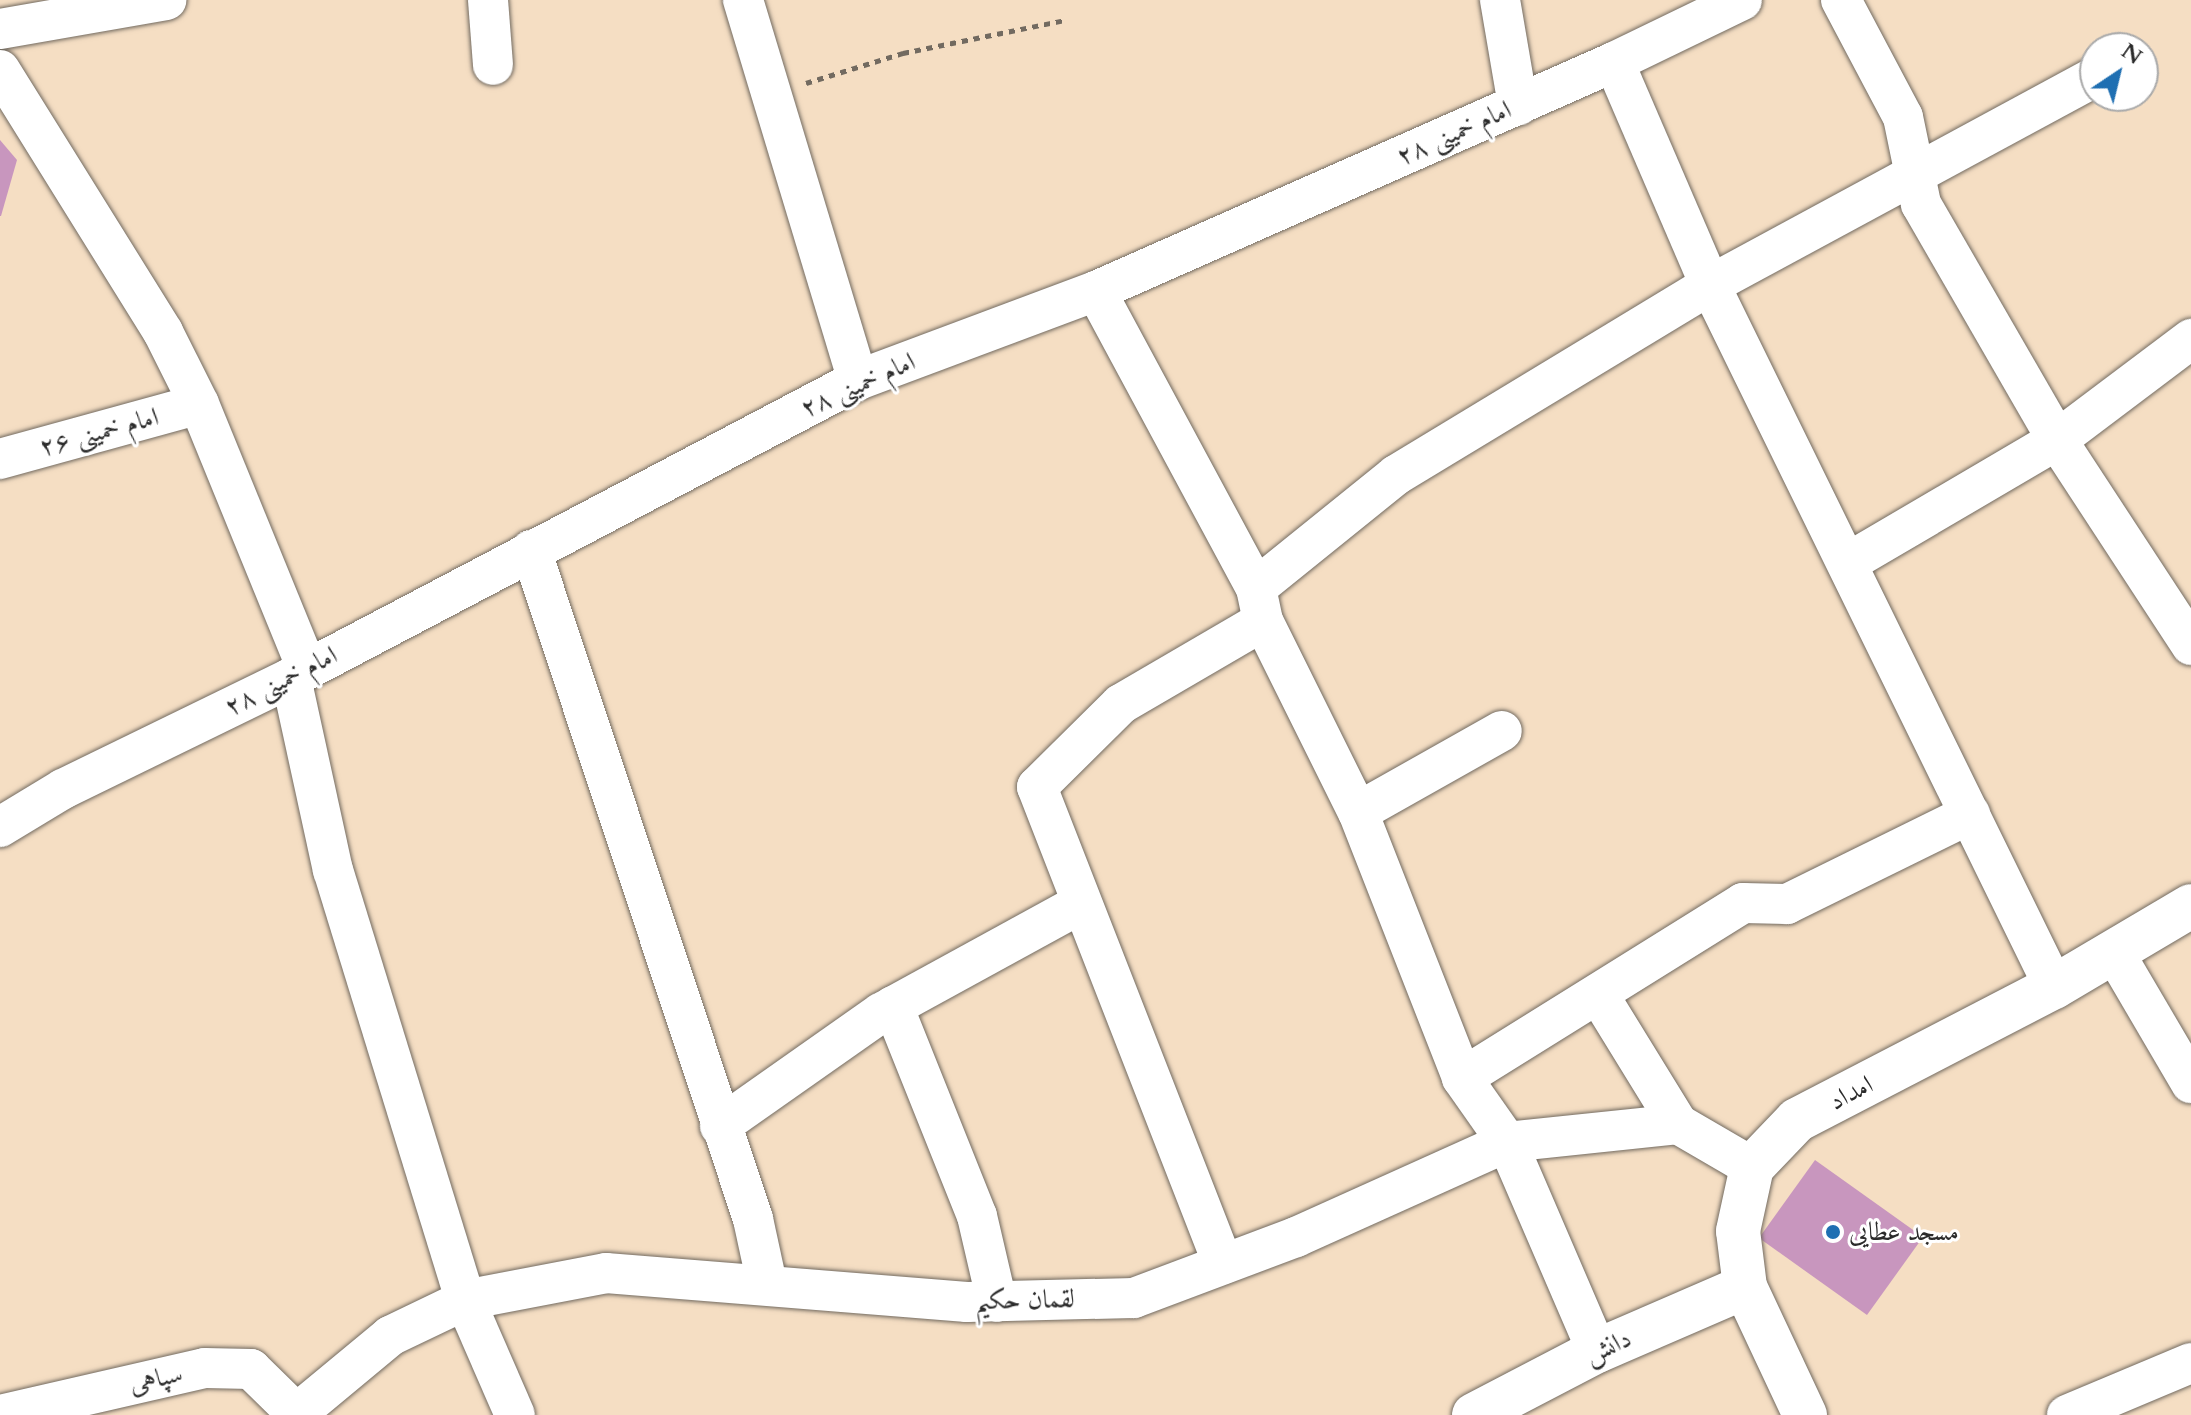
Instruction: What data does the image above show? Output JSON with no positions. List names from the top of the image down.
{
  "streets": {
    "street": [
      "امام خمینی ۲۸",
      "امام خمینی ۲۶",
      "امداد",
      "لقمان حکیم",
      "دانش",
      "سپاهی"
    ]
  },
  "crossings": [
    ["لقمان حکیم", "سپاهی"]
  ],
  "places": ["مسجد عطایی"],
  "north": "top right"
}
